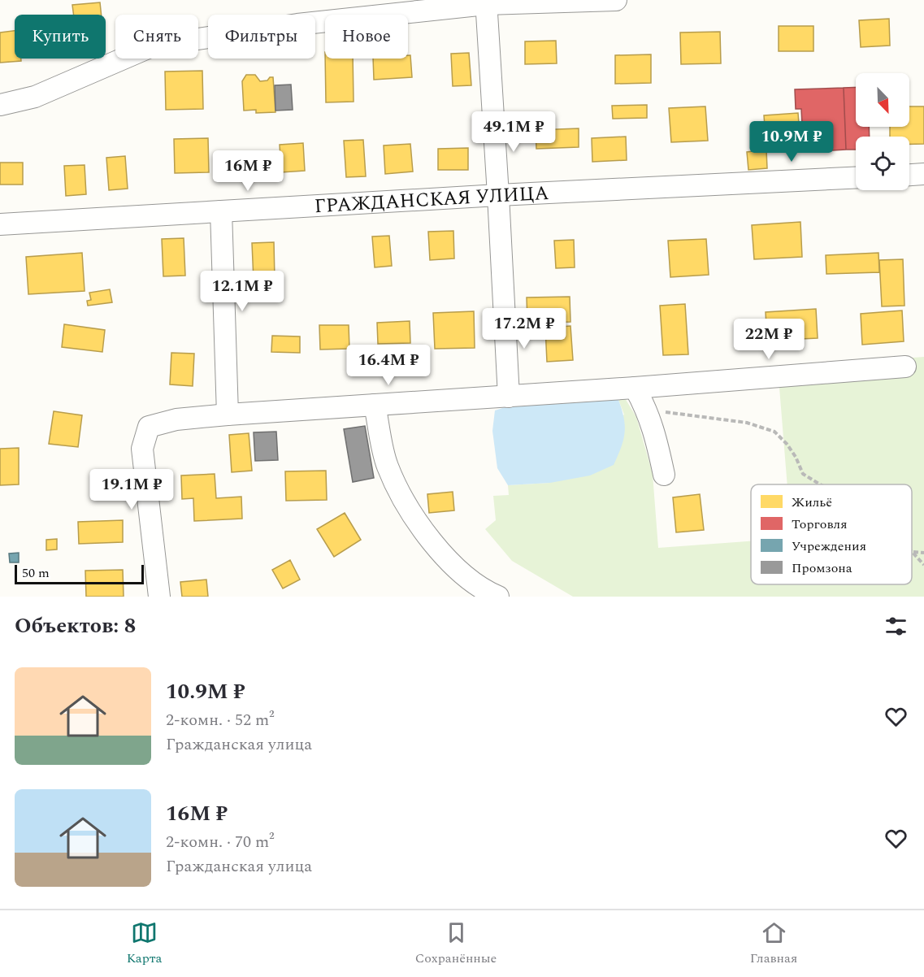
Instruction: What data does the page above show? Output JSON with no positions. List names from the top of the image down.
{
  "streets": {
    "street": ["ГРАЖДАНСКАЯ УЛИЦА"]
  },
  "legend": [
    "Жильё",
    "Торговля",
    "Учреждения",
    "Промзона"
  ],
  "scale_bar": "50 m",
  "north": "bottom right",
  "page": {
    "chip": [
      "Купить",
      "Снять",
      "Фильтры",
      "Новое"
    ],
    "price": [
      "49.1M ₽",
      "10.9M ₽",
      "16M ₽",
      "12.1M ₽",
      "17.2M ₽",
      "22M ₽",
      "16.4M ₽",
      "19.1M ₽"
    ],
    "scale": "50 m",
    "heading": "Объектов: 8",
    "list": [
      {
        "name": "10.9M ₽",
        "note": "2-комн. · 52 m² · Гражданская улица"
      },
      {
        "name": "16M ₽",
        "note": "2-комн. · 70 m² · Гражданская улица"
      }
    ],
    "tabs": ["Карта", "Сохранённые", "Главная"]
  }
}
